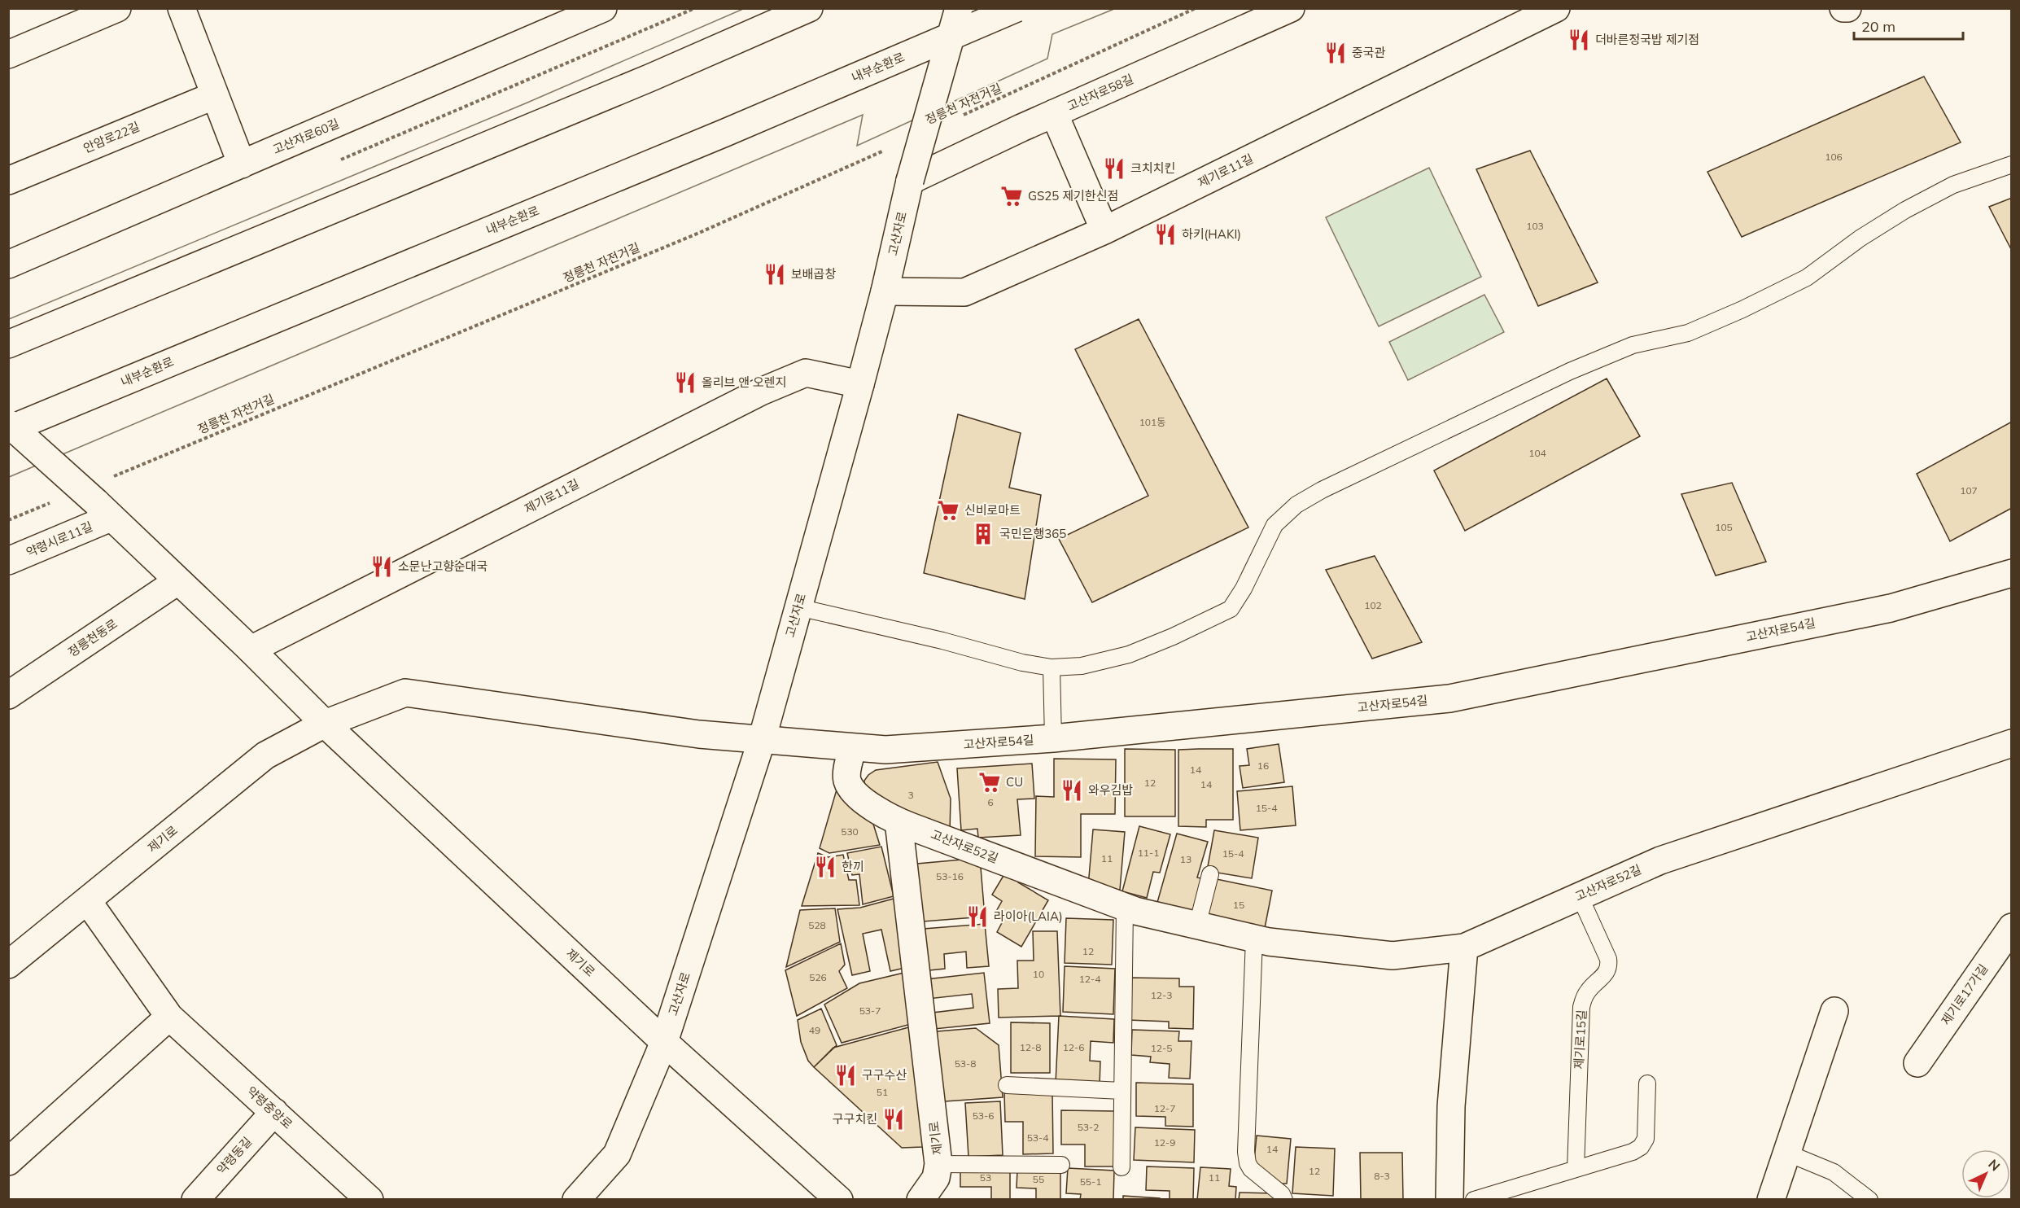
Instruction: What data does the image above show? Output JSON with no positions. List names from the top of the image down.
{
  "streets": {
    "main road": [
      "내부순환로",
      "고산자로58길",
      "고산자로60길",
      "안암로22길",
      "제기로11길",
      "고산자로",
      "약령시로11길",
      "고산자로54길",
      "정릉천동로",
      "제기로",
      "고산자로52길",
      "제기로17가길",
      "약령중앙로",
      "약령동길"
    ],
    "lane": ["제기로15길"],
    "path": ["정릉천 자전거길"]
  },
  "crossings": [
    ["고산자로58길", "고산자로"],
    ["정릉천 자전거길", "약령시로11길"],
    ["정릉천 자전거길", "제기로"],
    ["제기로11길", "고산자로"],
    ["제기로11길", "제기로"],
    ["고산자로", "고산자로54길"],
    ["고산자로", "제기로"],
    ["약령시로11길", "제기로"],
    ["고산자로54길", "제기로"],
    ["고산자로54길", "고산자로52길"],
    ["정릉천동로", "제기로"],
    ["제기로", "고산자로52길"],
    ["제기로", "약령중앙로"],
    ["고산자로52길", "제기로15길"],
    ["약령중앙로", "약령동길"]
  ],
  "places": {
    "restaurant": [
      "더바른정국밥 제기점",
      "중국관",
      "크치치킨",
      "하키(HAKI)",
      "보배곱창",
      "올리브 앤 오렌지",
      "소문난고향순대국",
      "와우김밥",
      "한끼",
      "라이아(LAIA)",
      "구구수산",
      "구구치킨"
    ],
    "supermarket": ["GS25 제기한신점", "신비로마트", "CU"],
    "building": ["국민은행365"]
  },
  "house_numbers": [
    "106",
    "103",
    "101동",
    "104",
    "107",
    "105",
    "102",
    "16",
    "14",
    "12",
    "14",
    "3",
    "6",
    "15-4",
    "530",
    "11-1",
    "15-4",
    "11",
    "13",
    "53-16",
    "15",
    "528",
    "12",
    "10",
    "526",
    "12-4",
    "12-3",
    "53-7",
    "49",
    "12-8",
    "12-6",
    "12-5",
    "53-8",
    "51",
    "12-7",
    "53-6",
    "53-2",
    "53-4",
    "12-9",
    "14",
    "12",
    "8-3",
    "53",
    "11",
    "55",
    "55-1"
  ],
  "scale_bar": "20 m",
  "north": "top right"
}
